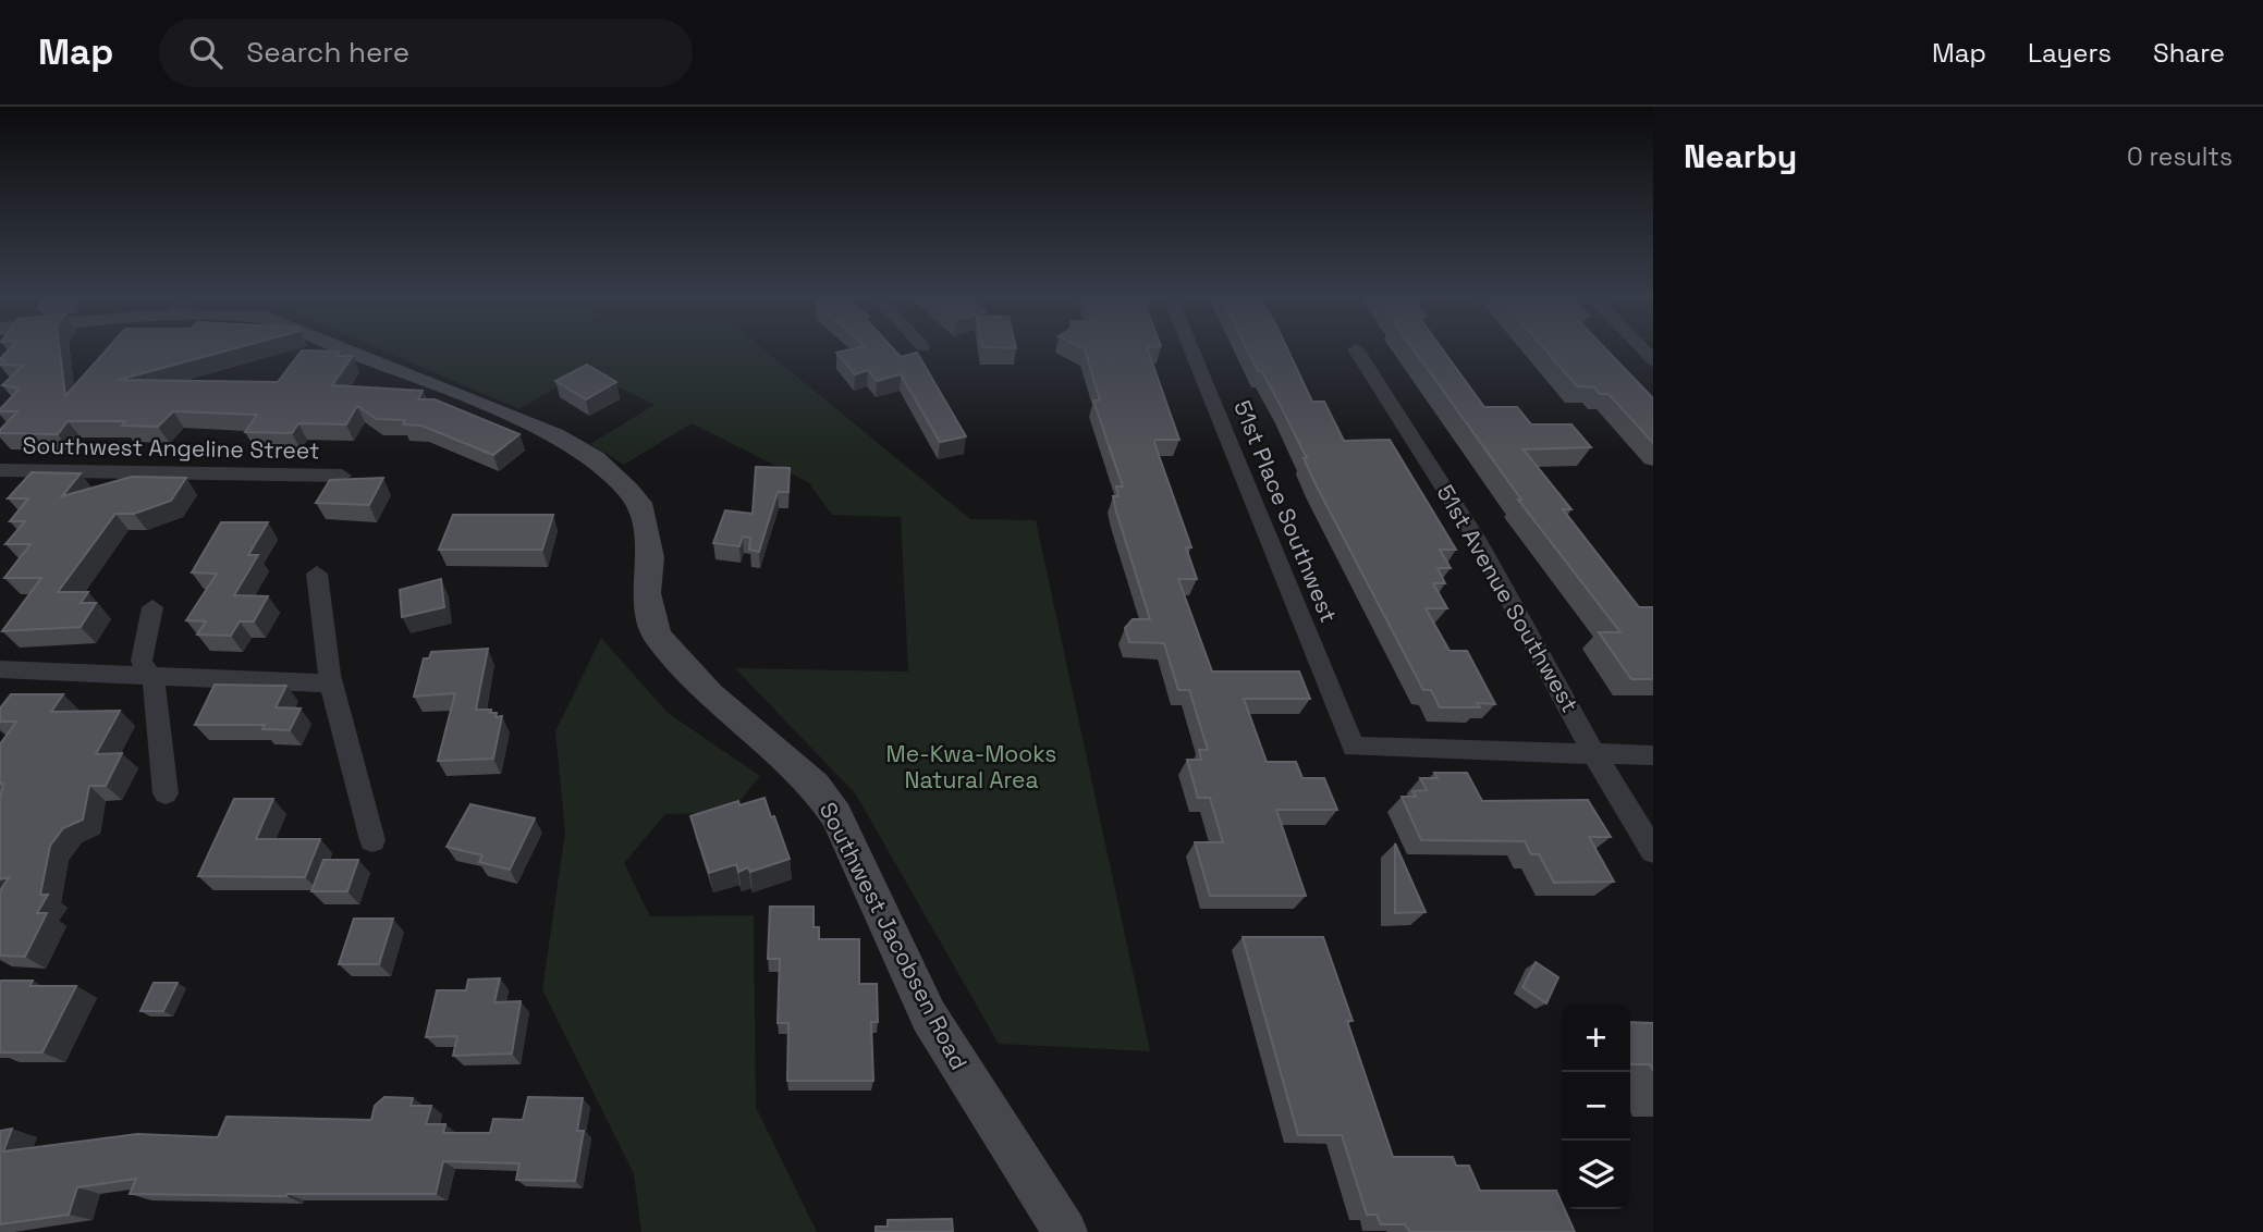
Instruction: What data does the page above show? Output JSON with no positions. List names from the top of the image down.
{
  "streets": {
    "street": [
      "Southwest Angeline Street",
      "51st Place Southwest",
      "51st Avenue Southwest",
      "Southwest Jacobsen Road"
    ]
  },
  "crossings": [
    ["51st Place Southwest", "51st Avenue Southwest"]
  ],
  "parks": ["Me-Kwa-Mooks Natural Area"],
  "page": {
    "header": "Map",
    "search": "Search here",
    "nav": ["Map", "Layers", "Share"],
    "heading": ["Nearby", "0 results"],
    "map_buttons": ["+", "−"]
  }
}
